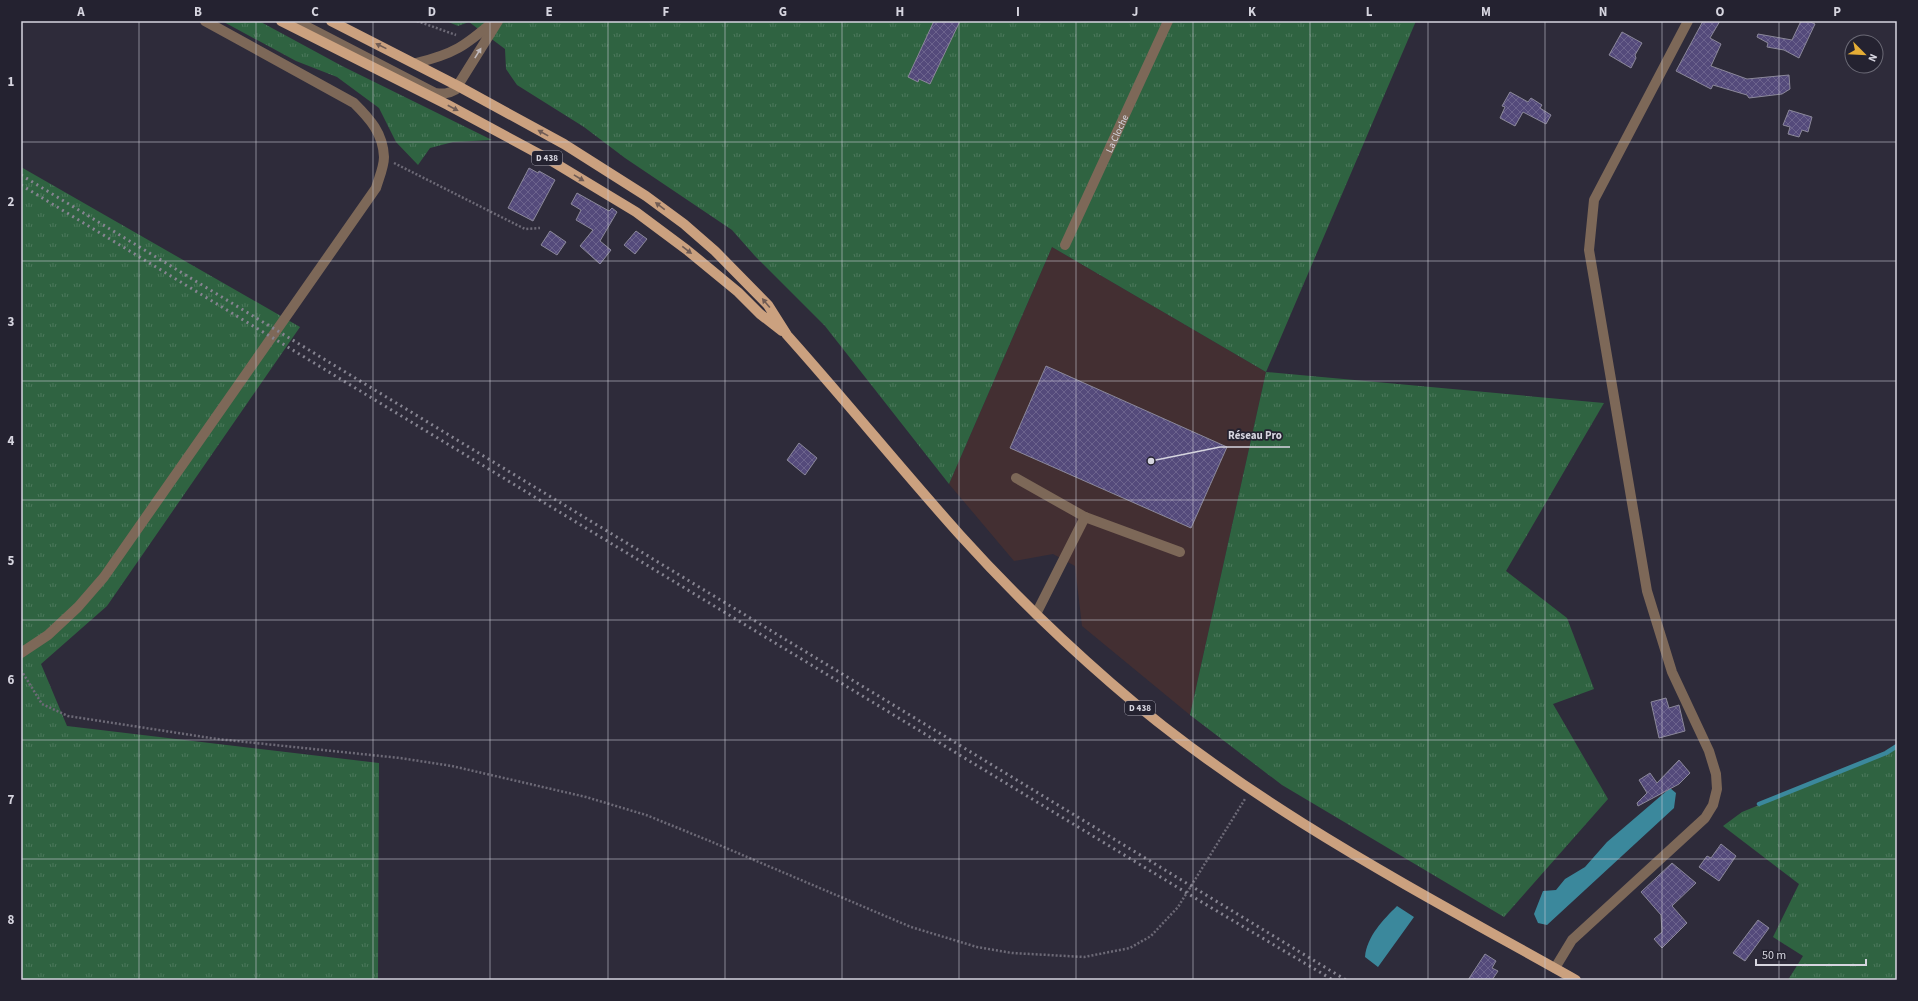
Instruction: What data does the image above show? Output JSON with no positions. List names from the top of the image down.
{
  "streets": {
    "main road": ["D 438"],
    "street": ["La Cloche"]
  },
  "places": ["Réseau Pro"],
  "scale_bar": "50 m",
  "north": "bottom right",
  "grid": {
    "columns": [
      "A",
      "B",
      "C",
      "D",
      "E",
      "F",
      "G",
      "H",
      "I",
      "J",
      "K",
      "L",
      "M",
      "N",
      "O",
      "P"
    ],
    "rows": [
      "1",
      "2",
      "3",
      "4",
      "5",
      "6",
      "7",
      "8"
    ]
  }
}
